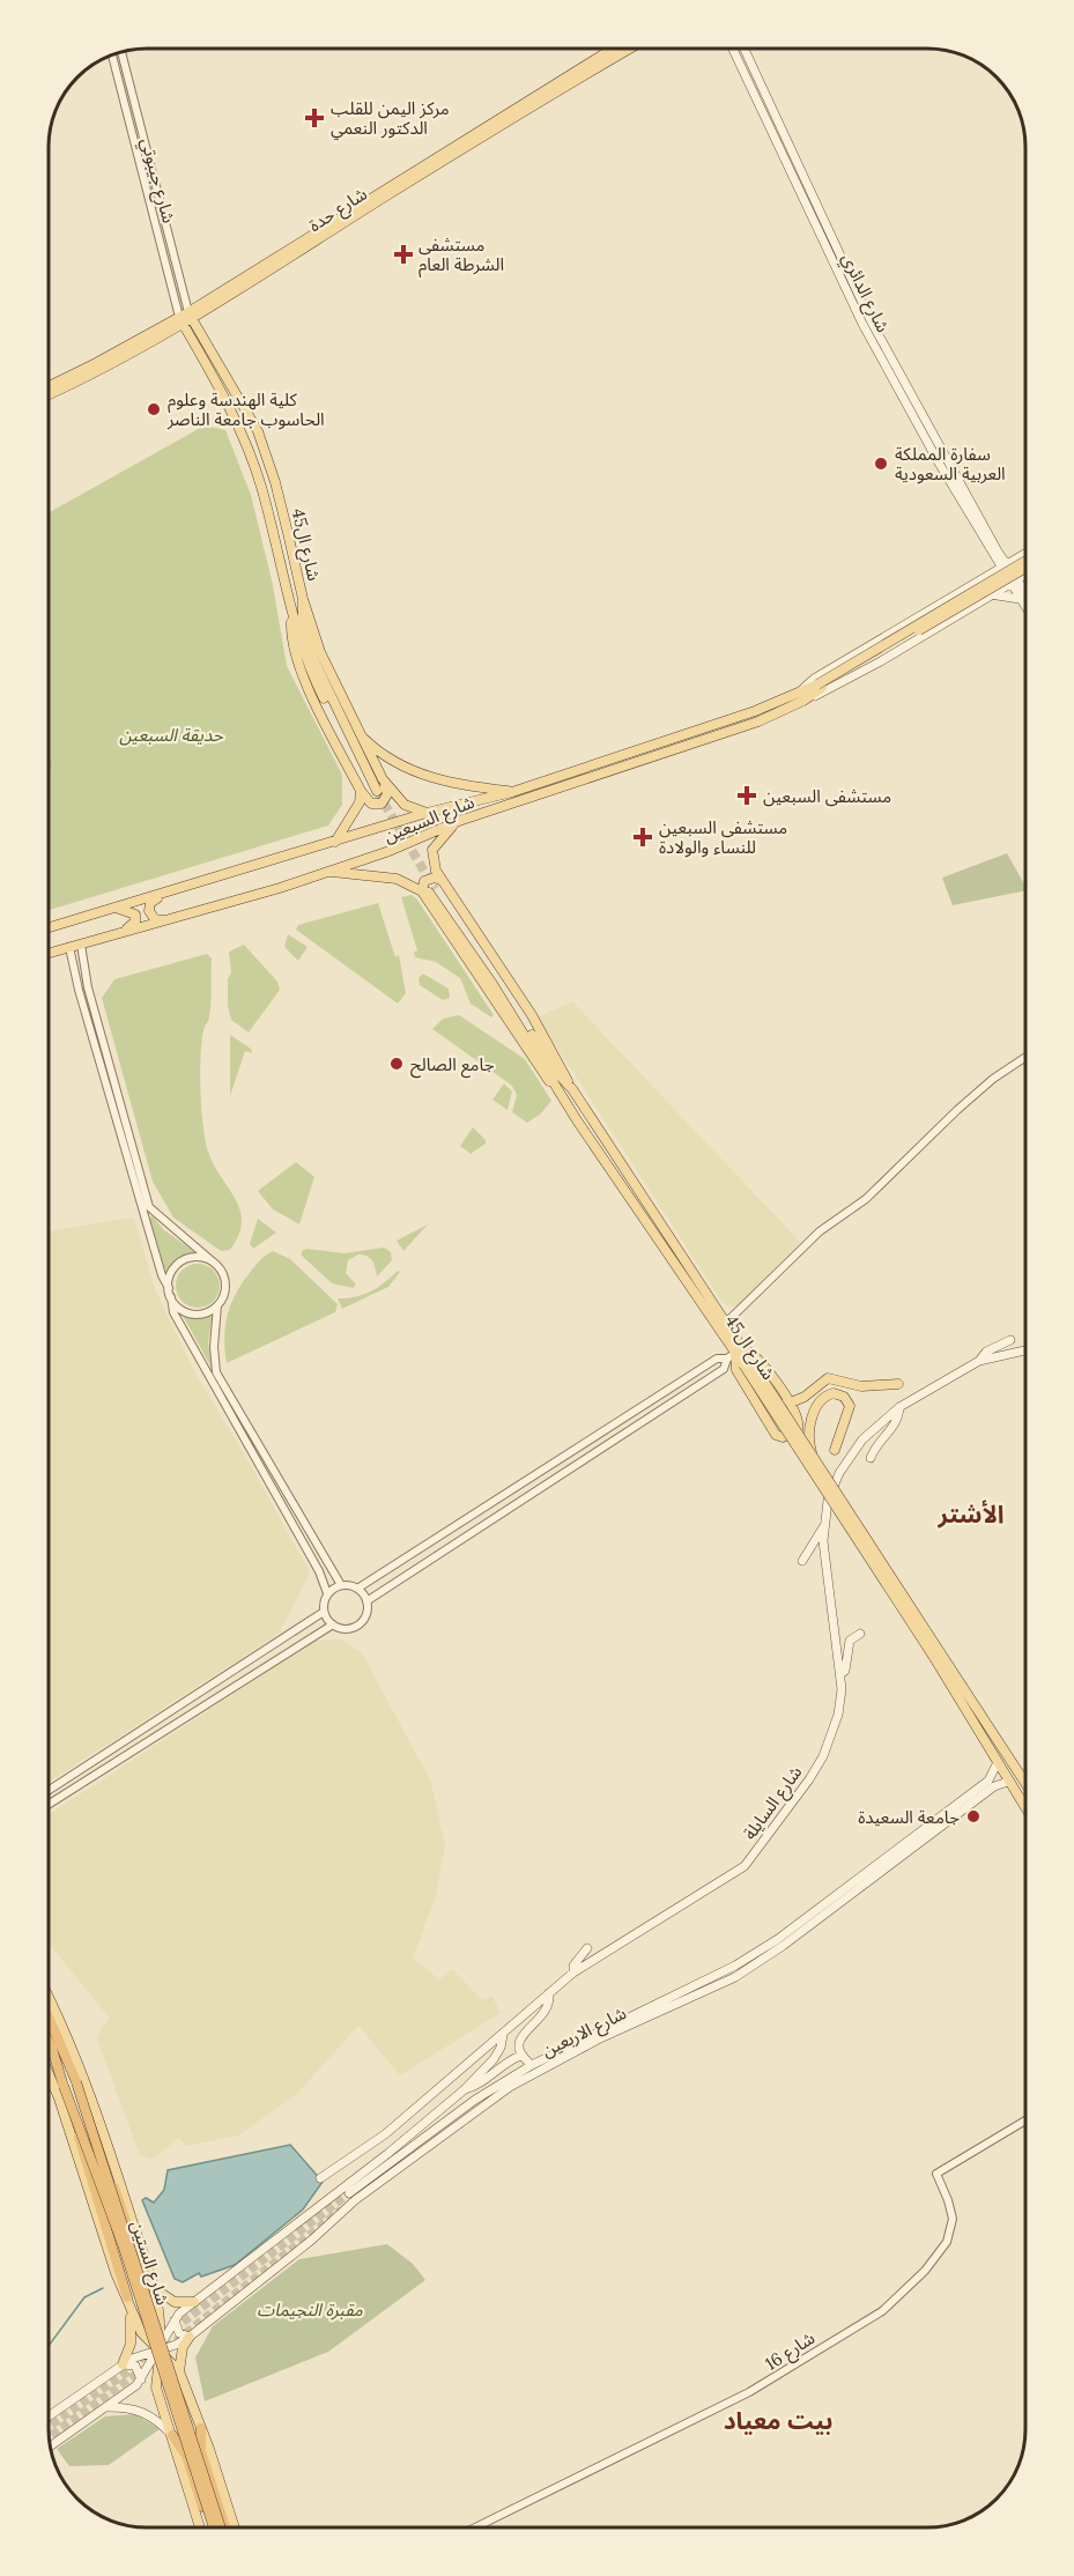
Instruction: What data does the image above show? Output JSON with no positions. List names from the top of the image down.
{
  "streets": {
    "highway": ["شارع الستين"],
    "main road": [
      "شارع حدة",
      "شارع الدائري",
      "شارع ال45",
      "شارع السبعين",
      "شارع السايلة",
      "شارع الاربعين"
    ],
    "street": ["شارع جيبوتي", "شارع 16"]
  },
  "crossings": [
    ["شارع جيبوتي", "شارع حدة"],
    ["شارع جيبوتي", "شارع ال45"],
    ["شارع حدة", "شارع ال45"],
    ["شارع ال45", "شارع الاربعين"],
    ["شارع الاربعين", "شارع الستين"]
  ],
  "districts": ["الأشتر", "بيت معياد"],
  "parks": ["حديقة السبعين", "مقبرة النجيمات"],
  "places": {
    "health": [
      "مركز اليمن للقلب الدكتور النعمي",
      "مستشفى الشرطة العام",
      "مستشفى السبعين",
      "مستشفى السبعين للنساء والولادة"
    ],
    "other": [
      "كلية الهندسة وعلوم الحاسوب جامعة الناصر",
      "سفارة المملكة العربية السعودية",
      "جامع الصالح",
      "جامعة السعيدة"
    ]
  }
}
